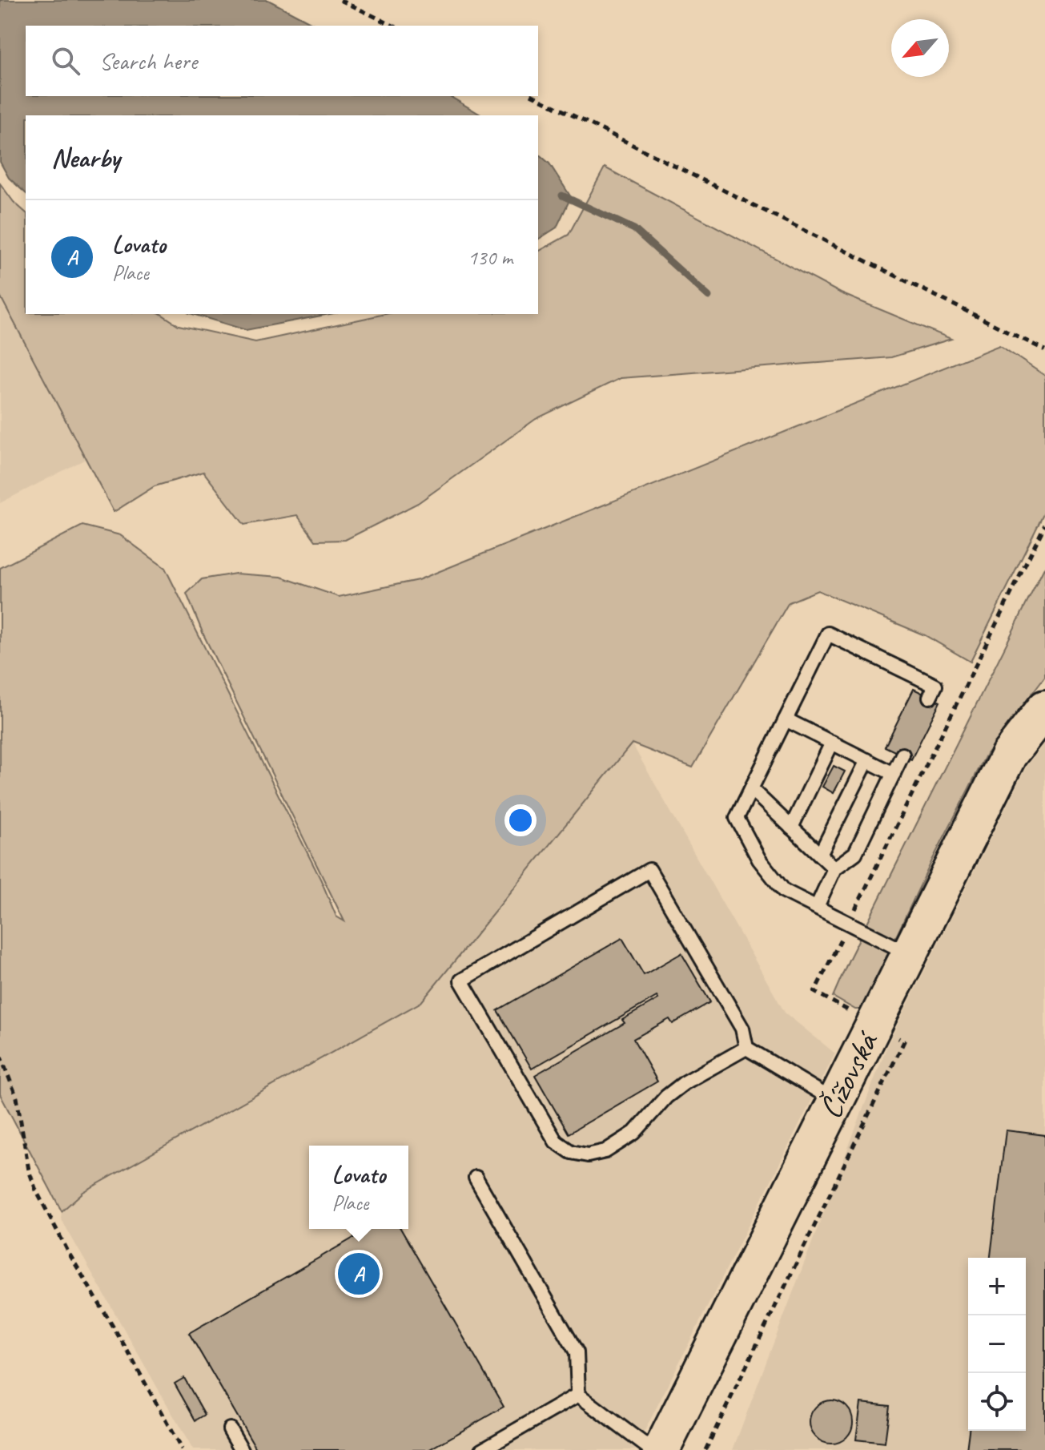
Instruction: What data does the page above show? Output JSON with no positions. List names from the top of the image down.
{
  "streets": {
    "street": ["Čížovská"]
  },
  "north": "bottom left",
  "page": {
    "search": "Search here",
    "heading": "Nearby",
    "list": [
      {
        "mark": "A",
        "name": "Lovato",
        "note": "Place",
        "value": "130 m"
      }
    ],
    "popup": ["Lovato", "Place"],
    "pins": "A",
    "map_buttons": ["+", "−"]
  }
}
